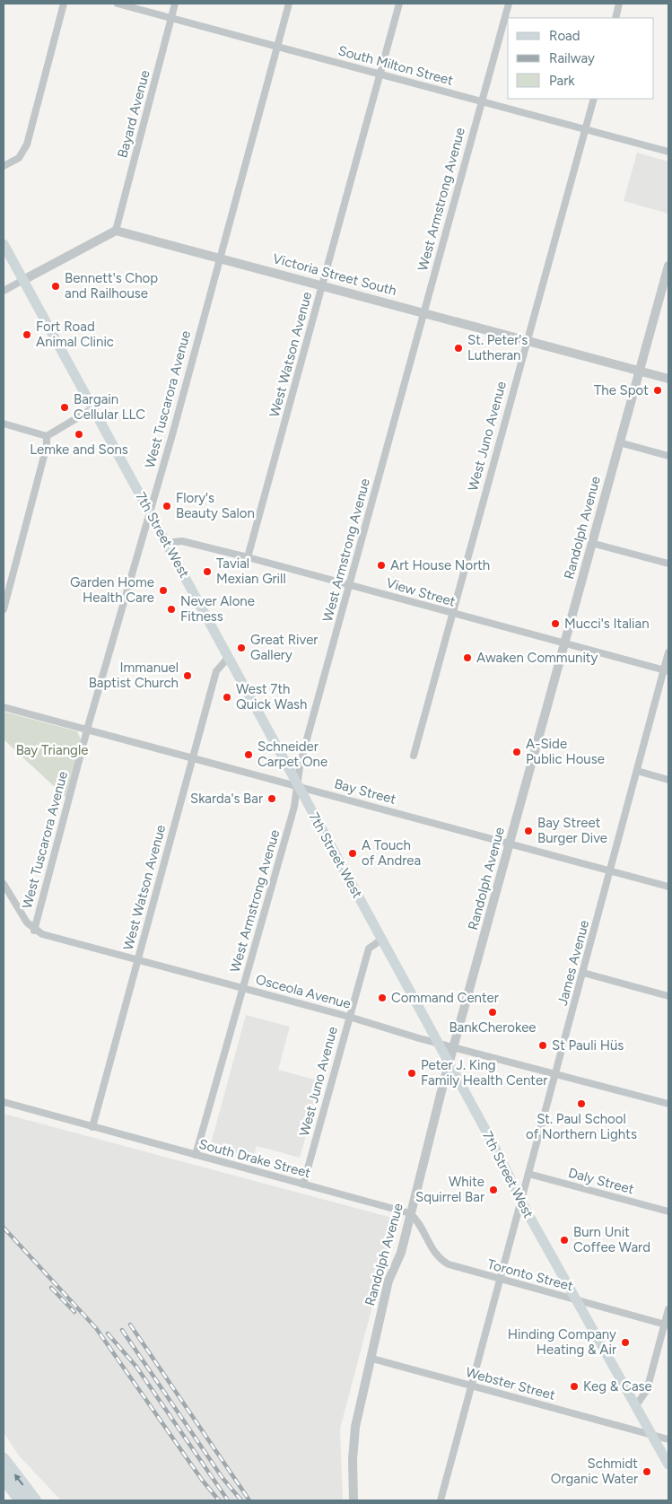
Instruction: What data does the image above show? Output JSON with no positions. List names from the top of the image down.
{
  "streets": {
    "main road": ["7th Street West"],
    "street": [
      "South Milton Street",
      "Bayard Avenue",
      "West Armstrong Avenue",
      "Victoria Street South",
      "West Watson Avenue",
      "West Tuscarora Avenue",
      "West Juno Avenue",
      "Randolph Avenue",
      "View Street",
      "Bay Street",
      "James Avenue",
      "Osceola Avenue",
      "South Drake Street",
      "Daly Street",
      "Toronto Street",
      "Webster Street"
    ]
  },
  "crossings": [
    ["South Milton Street", "Bayard Avenue"],
    ["South Milton Street", "West Armstrong Avenue"],
    ["South Milton Street", "West Watson Avenue"],
    ["South Milton Street", "West Tuscarora Avenue"],
    ["South Milton Street", "West Juno Avenue"],
    ["Bayard Avenue", "Victoria Street South"],
    ["West Armstrong Avenue", "Victoria Street South"],
    ["West Armstrong Avenue", "7th Street West"],
    ["West Armstrong Avenue", "View Street"],
    ["West Armstrong Avenue", "Bay Street"],
    ["West Armstrong Avenue", "Osceola Avenue"],
    ["West Armstrong Avenue", "South Drake Street"],
    ["Victoria Street South", "West Watson Avenue"],
    ["Victoria Street South", "West Tuscarora Avenue"],
    ["Victoria Street South", "West Juno Avenue"],
    ["Victoria Street South", "Randolph Avenue"],
    ["West Watson Avenue", "7th Street West"],
    ["West Watson Avenue", "View Street"],
    ["West Watson Avenue", "Bay Street"],
    ["West Watson Avenue", "Osceola Avenue"],
    ["West Watson Avenue", "South Drake Street"],
    ["West Tuscarora Avenue", "7th Street West"],
    ["West Tuscarora Avenue", "Bay Street"],
    ["West Tuscarora Avenue", "Osceola Avenue"],
    ["West Juno Avenue", "7th Street West"],
    ["West Juno Avenue", "View Street"],
    ["West Juno Avenue", "Osceola Avenue"],
    ["West Juno Avenue", "South Drake Street"],
    ["Randolph Avenue", "7th Street West"],
    ["Randolph Avenue", "View Street"],
    ["Randolph Avenue", "Bay Street"],
    ["Randolph Avenue", "Osceola Avenue"],
    ["Randolph Avenue", "South Drake Street"],
    ["Randolph Avenue", "Toronto Street"],
    ["Randolph Avenue", "Webster Street"],
    ["7th Street West", "View Street"],
    ["7th Street West", "Bay Street"],
    ["7th Street West", "James Avenue"],
    ["7th Street West", "Osceola Avenue"],
    ["7th Street West", "Toronto Street"],
    ["7th Street West", "Webster Street"],
    ["View Street", "James Avenue"],
    ["Bay Street", "James Avenue"],
    ["James Avenue", "Daly Street"],
    ["James Avenue", "Toronto Street"],
    ["James Avenue", "Webster Street"],
    ["South Drake Street", "Toronto Street"]
  ],
  "parks": ["Bay Triangle"],
  "places": [
    "Bennett's Chop and Railhouse",
    "Fort Road Animal Clinic",
    "St. Peter's Lutheran",
    "The Spot",
    "Bargain Cellular LLC",
    "Lemke and Sons",
    "Flory's Beauty Salon",
    "Art House North",
    "Tavial Mexian Grill",
    "Garden Home Health Care",
    "Never Alone Fitness",
    "Mucci's Italian",
    "Great River Gallery",
    "Awaken Community",
    "Immanuel Baptist Church",
    "West 7th Quick Wash",
    "A-Side Public House",
    "Schneider Carpet One",
    "Skarda's Bar",
    "Bay Street Burger Dive",
    "A Touch of Andrea",
    "Command Center",
    "BankCherokee",
    "St Pauli Hüs",
    "Peter J. King Family Health Center",
    "St. Paul School of Northern Lights",
    "White Squirrel Bar",
    "Burn Unit Coffee Ward",
    "Hinding Company Heating & Air",
    "Keg & Case",
    "Schmidt Organic Water"
  ],
  "legend": ["Road", "Railway", "Park"]
}
